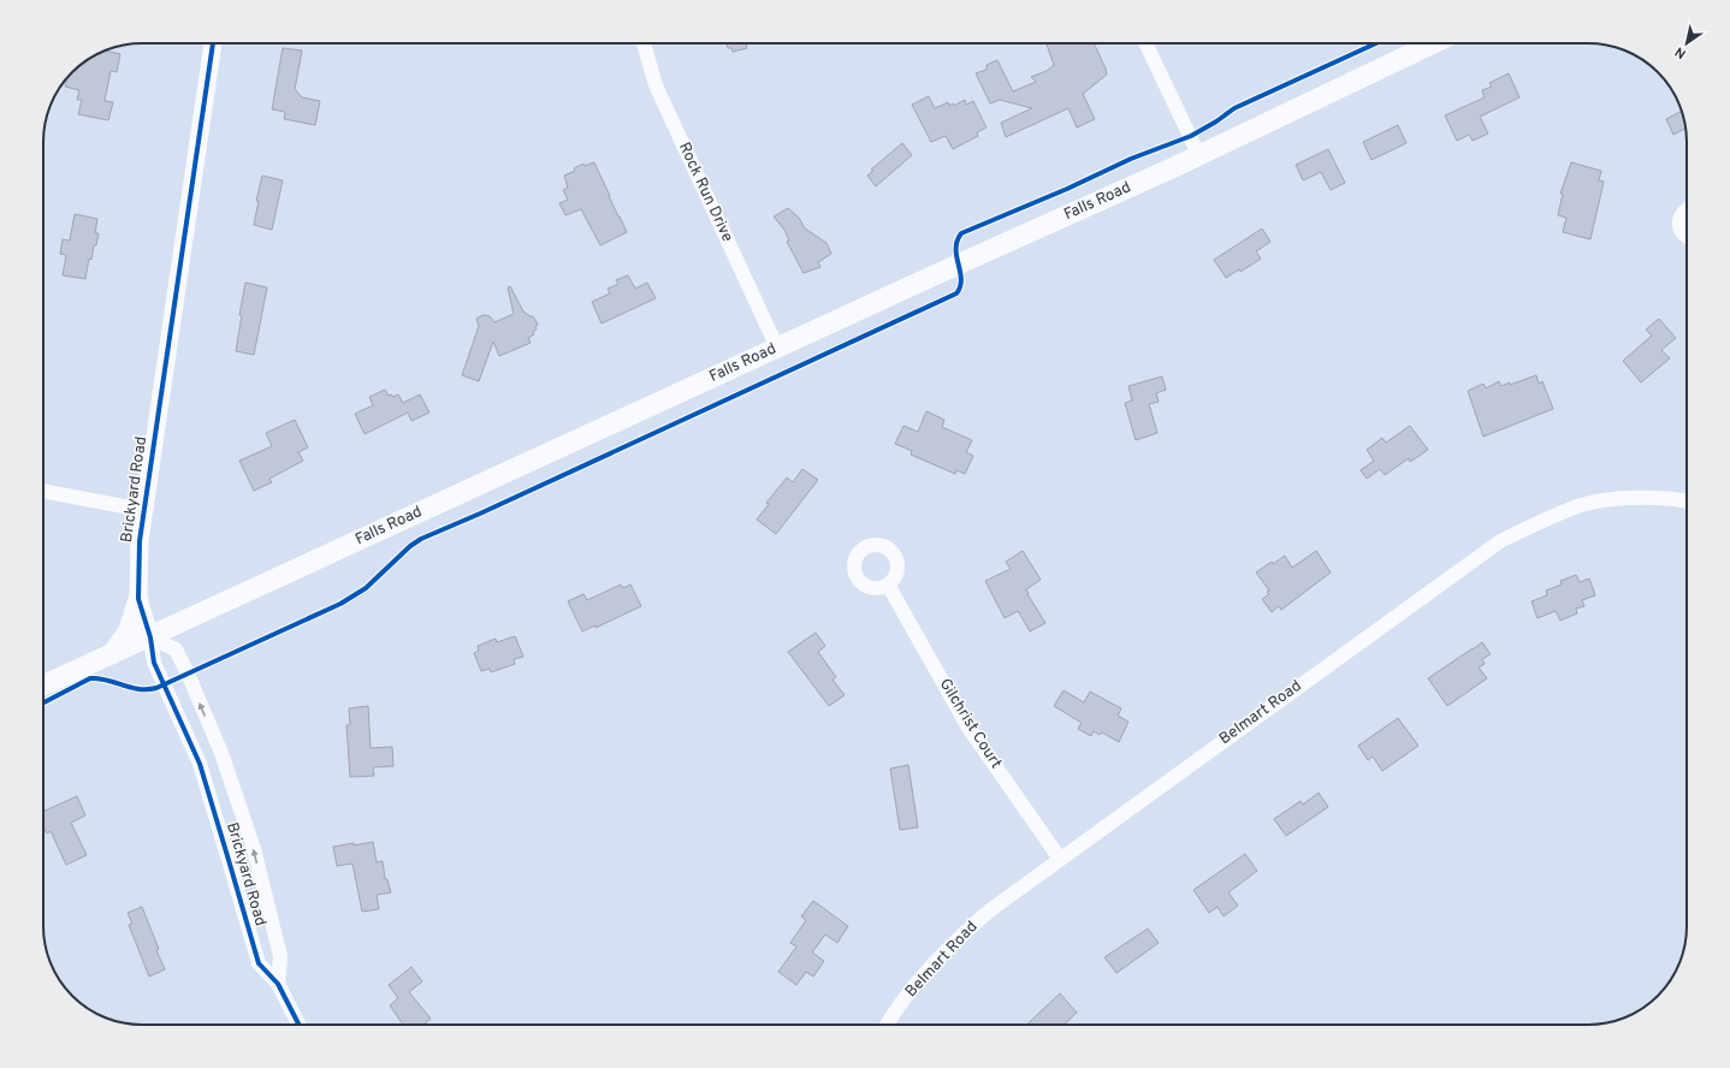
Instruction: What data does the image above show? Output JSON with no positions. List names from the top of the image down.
{
  "streets": {
    "main road": ["Falls Road"],
    "street": [
      "Rock Run Drive",
      "Brickyard Road",
      "Belmart Road",
      "Gilchrist Court"
    ]
  },
  "crossings": [
    ["Rock Run Drive", "Falls Road"],
    ["Falls Road", "Brickyard Road"],
    ["Belmart Road", "Gilchrist Court"]
  ],
  "north": "bottom left"
}
